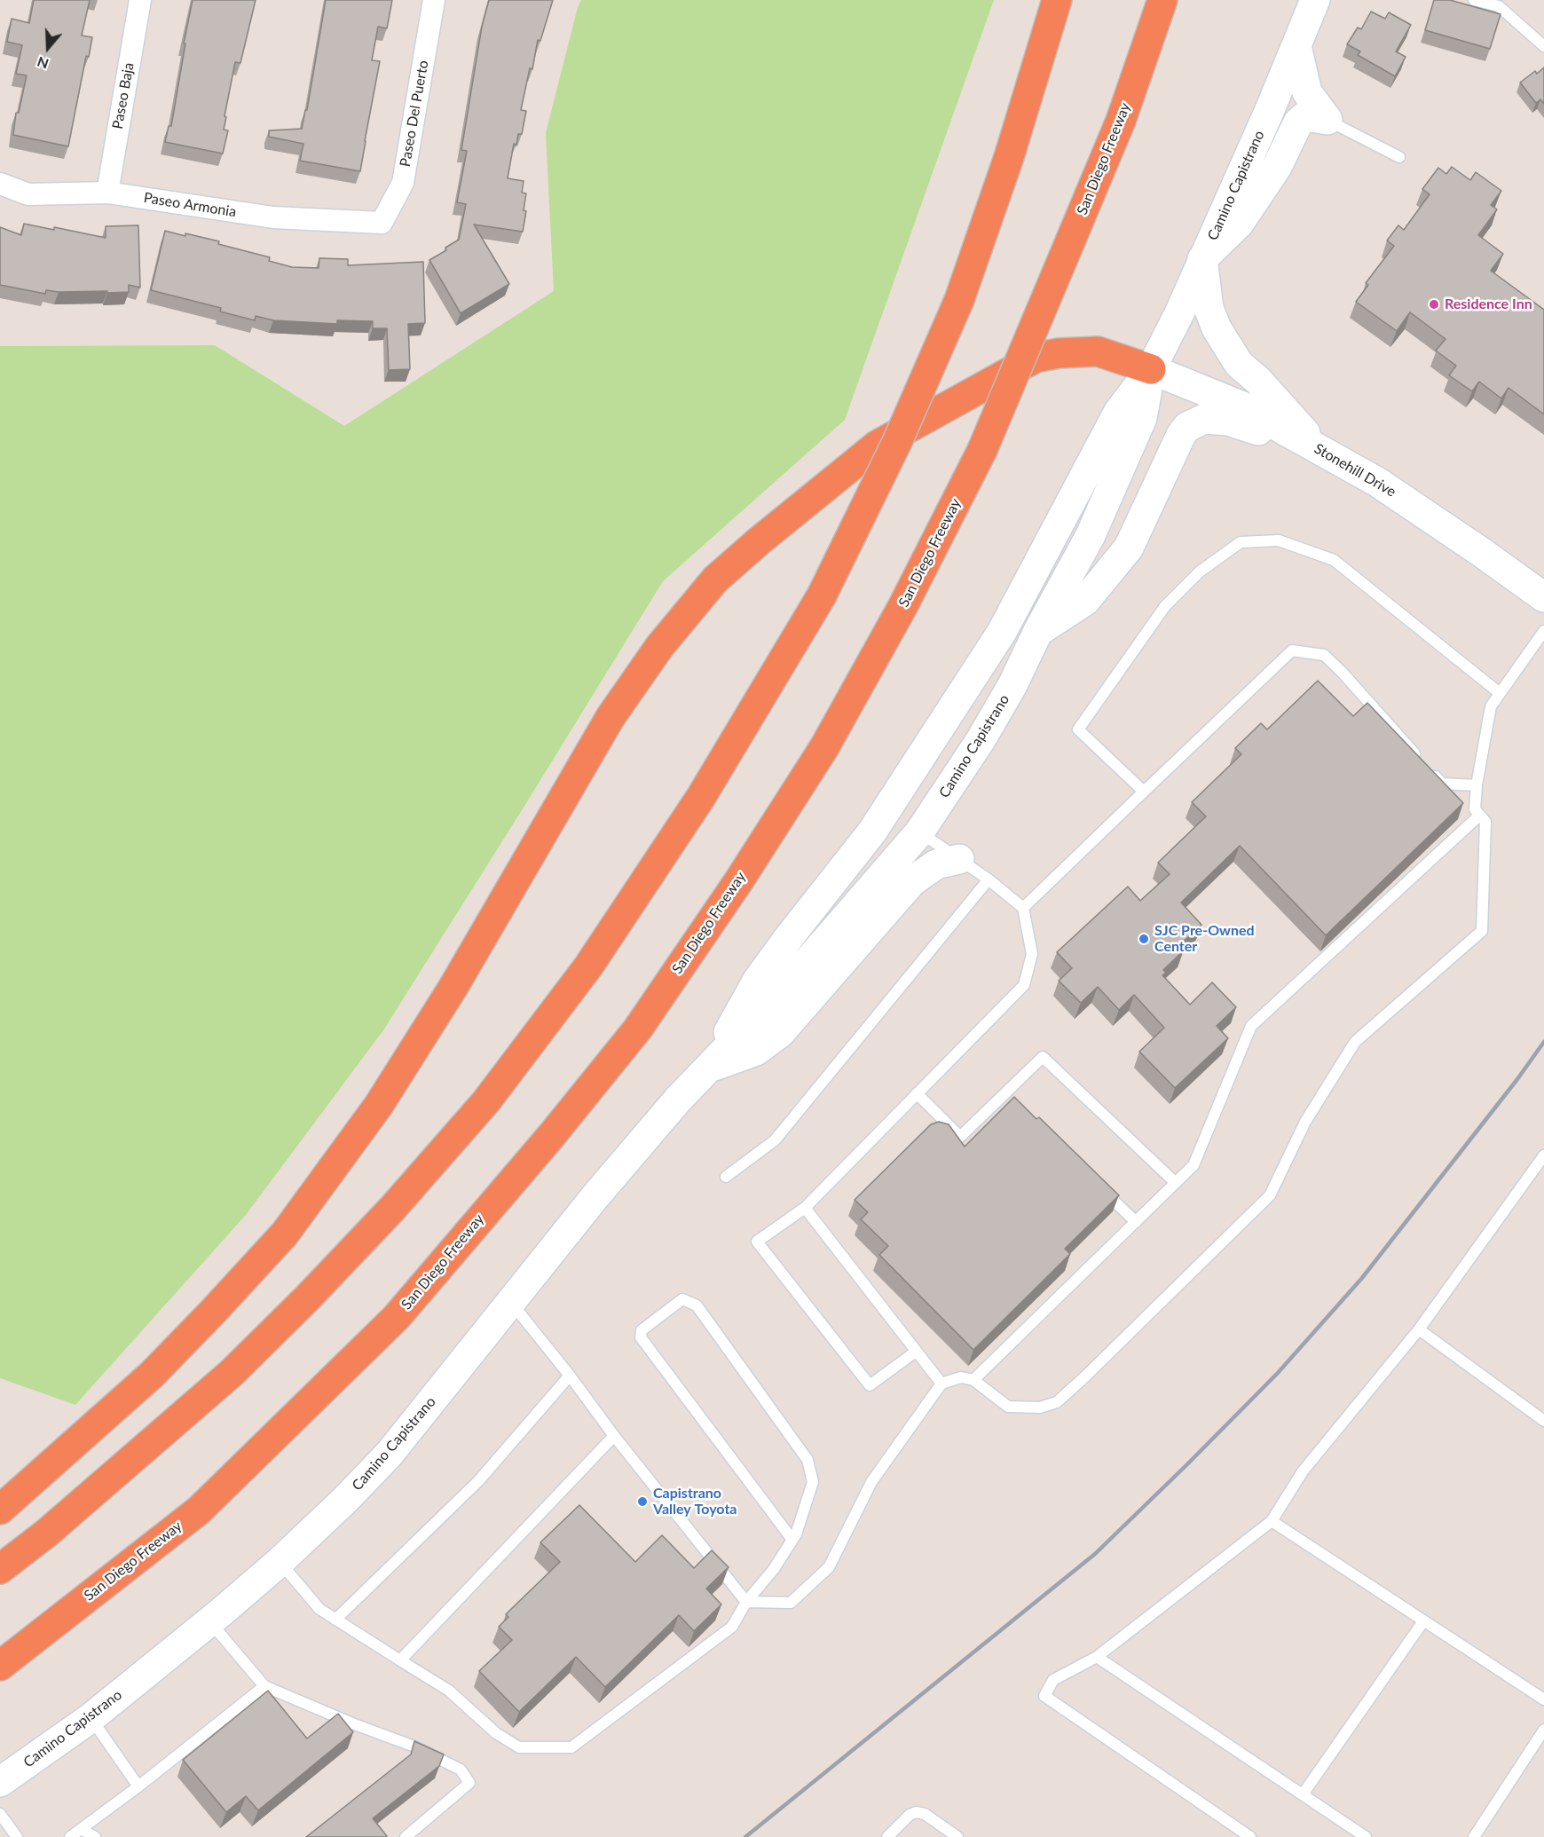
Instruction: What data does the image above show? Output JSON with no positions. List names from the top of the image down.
{
  "streets": {
    "highway": ["San Diego Freeway"],
    "main road": ["Camino Capistrano", "Stonehill Drive"],
    "street": ["Paseo Baja", "Paseo Del Puerto", "Paseo Armonia"]
  },
  "crossings": [
    ["Paseo Baja", "Paseo Armonia"],
    ["Paseo Del Puerto", "Paseo Armonia"],
    ["Camino Capistrano", "Stonehill Drive"]
  ],
  "places": ["Residence Inn", "SJC Pre-Owned Center", "Capistrano Valley Toyota"],
  "north": "bottom"
}
